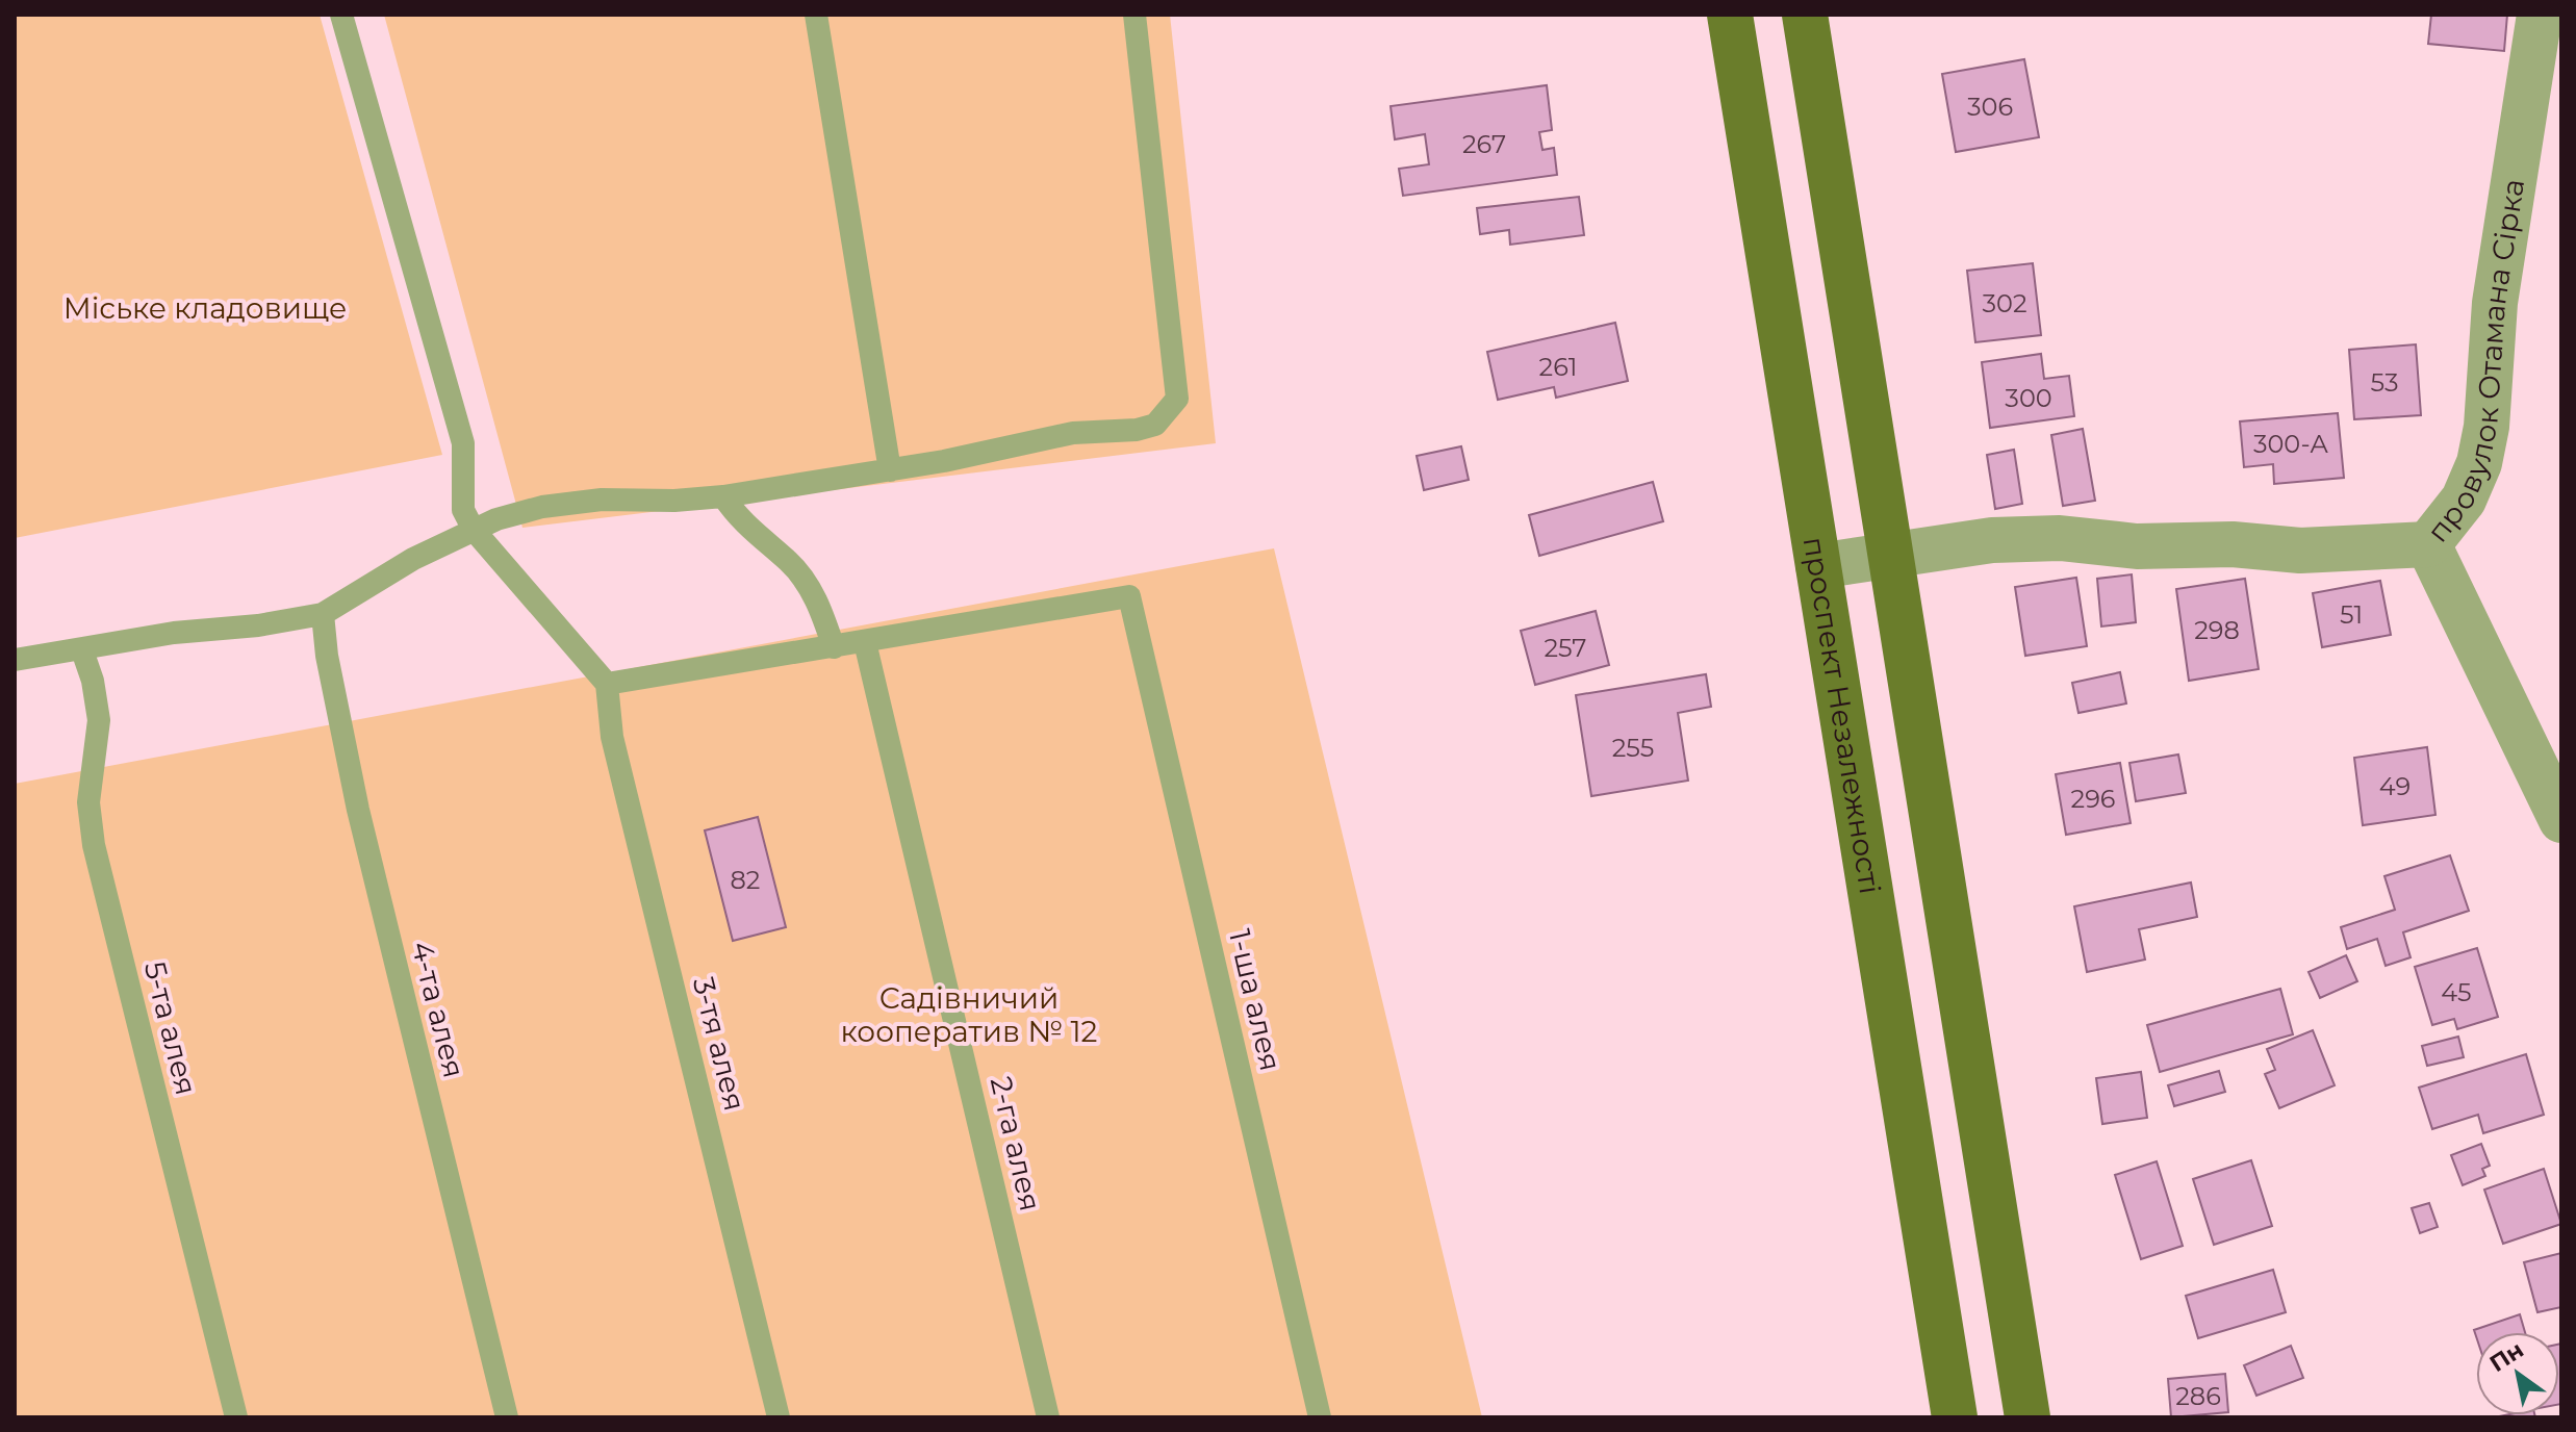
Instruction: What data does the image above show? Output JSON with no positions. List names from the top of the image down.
{
  "streets": {
    "main road": ["проспект Незалежності"],
    "street": ["провулок Отамана Сірка"],
    "lane": [
      "1-ша алея",
      "4-та алея",
      "5-та алея",
      "3-тя алея",
      "2-га алея"
    ]
  },
  "crossings": [
    ["1-ша алея", "2-га алея"]
  ],
  "parks": ["Міське кладовище", "Садівничий кооператив № 12"],
  "house_numbers": [
    "306",
    "267",
    "302",
    "261",
    "53",
    "300",
    "300-А",
    "51",
    "298",
    "257",
    "255",
    "49",
    "296",
    "82",
    "45",
    "286"
  ],
  "north": "top left"
}
